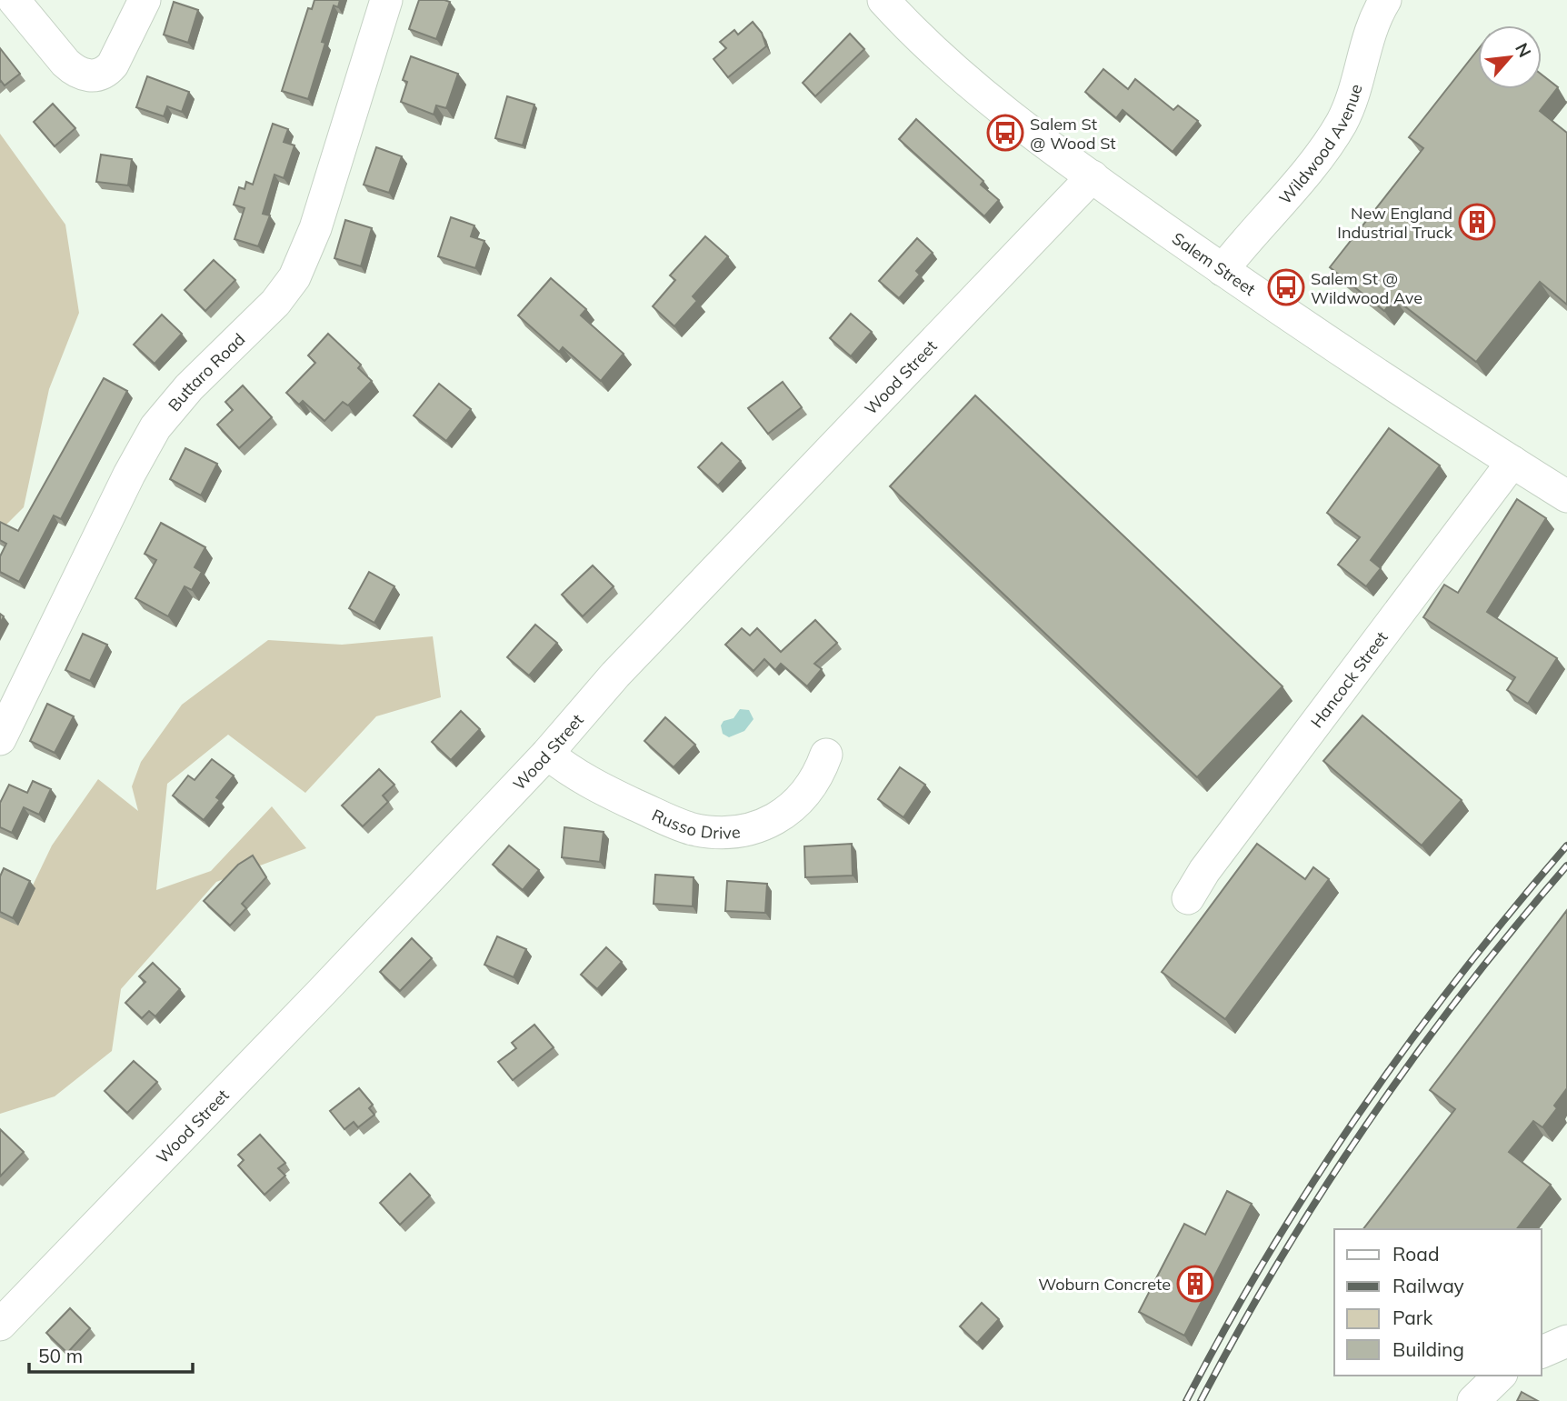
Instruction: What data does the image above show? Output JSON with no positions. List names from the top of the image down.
{
  "streets": {
    "street": [
      "Wildwood Avenue",
      "Salem Street",
      "Buttaro Road",
      "Wood Street",
      "Hancock Street",
      "Russo Drive"
    ]
  },
  "crossings": [
    ["Wildwood Avenue", "Salem Street"],
    ["Salem Street", "Wood Street"],
    ["Salem Street", "Hancock Street"],
    ["Wood Street", "Russo Drive"]
  ],
  "places": {
    "bus stop": ["Salem St @ Wood St", "Salem St @ Wildwood Ave"],
    "building": ["New England Industrial Truck", "Woburn Concrete"]
  },
  "legend": [
    "Road",
    "Railway",
    "Park",
    "Building"
  ],
  "scale_bar": "50 m",
  "north": "top right"
}
